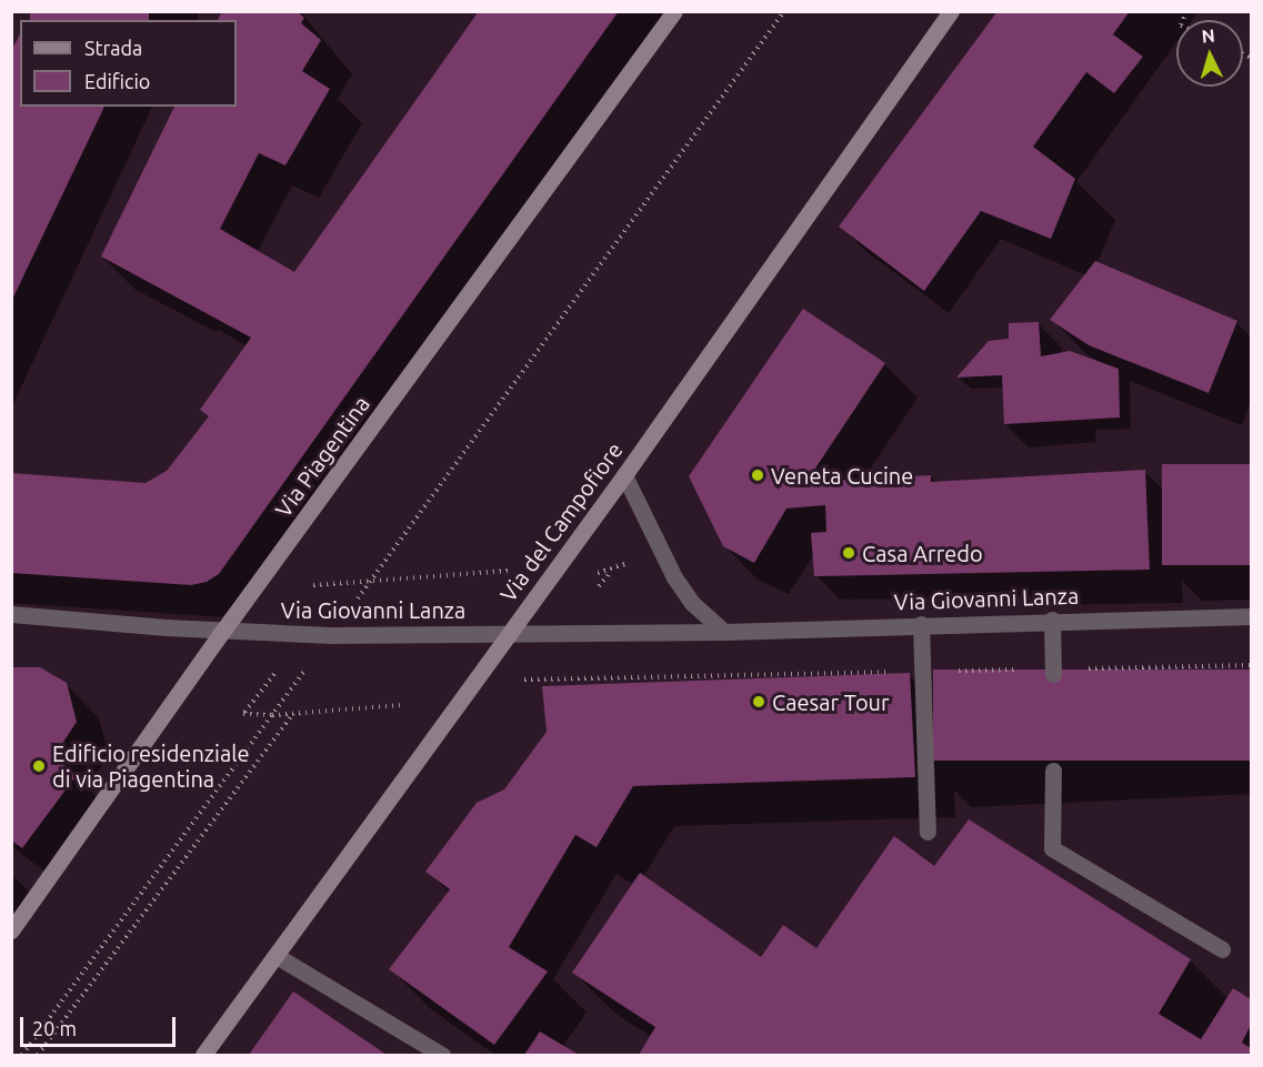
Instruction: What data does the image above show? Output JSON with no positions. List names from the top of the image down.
{
  "streets": {
    "street": ["Via Piagentina", "Via del Campofiore", "Via Giovanni Lanza"]
  },
  "crossings": [
    ["Via Piagentina", "Via Giovanni Lanza"],
    ["Via del Campofiore", "Via Giovanni Lanza"]
  ],
  "places": [
    "Veneta Cucine",
    "Casa Arredo",
    "Caesar Tour",
    "Edificio residenziale di via Piagentina"
  ],
  "legend": ["Strada", "Edificio"],
  "scale_bar": "20 m",
  "north": "top"
}
